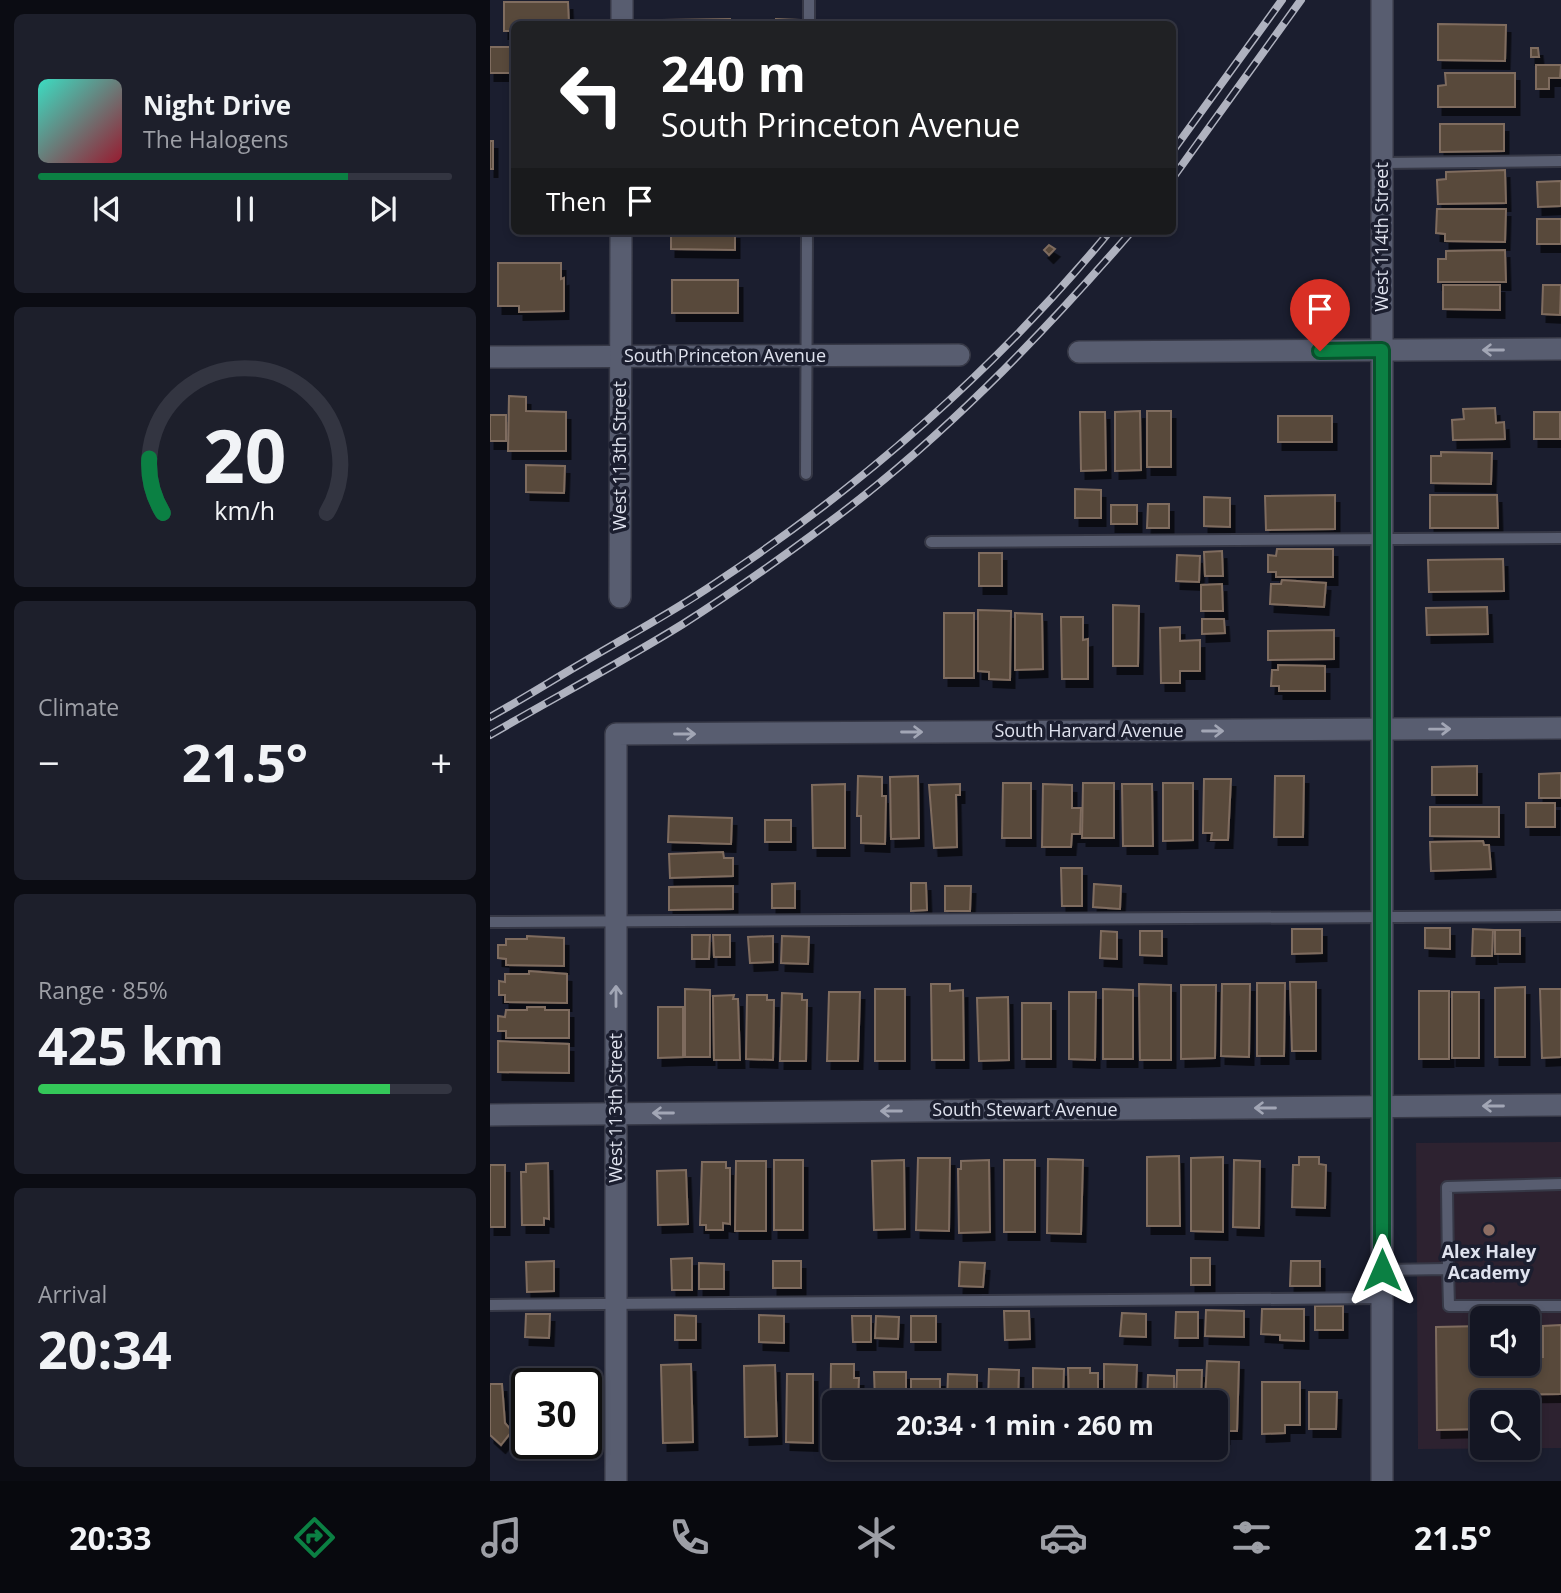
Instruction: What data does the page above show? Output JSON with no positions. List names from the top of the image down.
{
  "streets": {
    "street": [
      "West 114th Street",
      "South Princeton Avenue",
      "West 113th Street",
      "South Harvard Avenue",
      "South Stewart Avenue"
    ]
  },
  "crossings": [
    ["West 114th Street", "South Harvard Avenue"],
    ["West 114th Street", "South Stewart Avenue"],
    ["South Princeton Avenue", "West 113th Street"],
    ["West 113th Street", "South Harvard Avenue"],
    ["West 113th Street", "South Stewart Avenue"]
  ],
  "one_way": ["South Harvard Avenue", "South Stewart Avenue"],
  "places": ["Alex Haley Academy"],
  "page": {
    "turn": ["240 m", "South Princeton Avenue"],
    "song": ["Night Drive", "The Halogens"],
    "then": "Then",
    "tile": [
      "Climate",
      ["Range · 85%", "425 km"],
      ["Arrival", "20:34"]
    ],
    "heat": ["−", "21.5°", "+"],
    "limit": "30",
    "trip": "20:34 · 1 min · 260 m",
    "tabs": ["20:33", "21.5°"],
    "gauge": ["20", "km/h"]
  }
}
